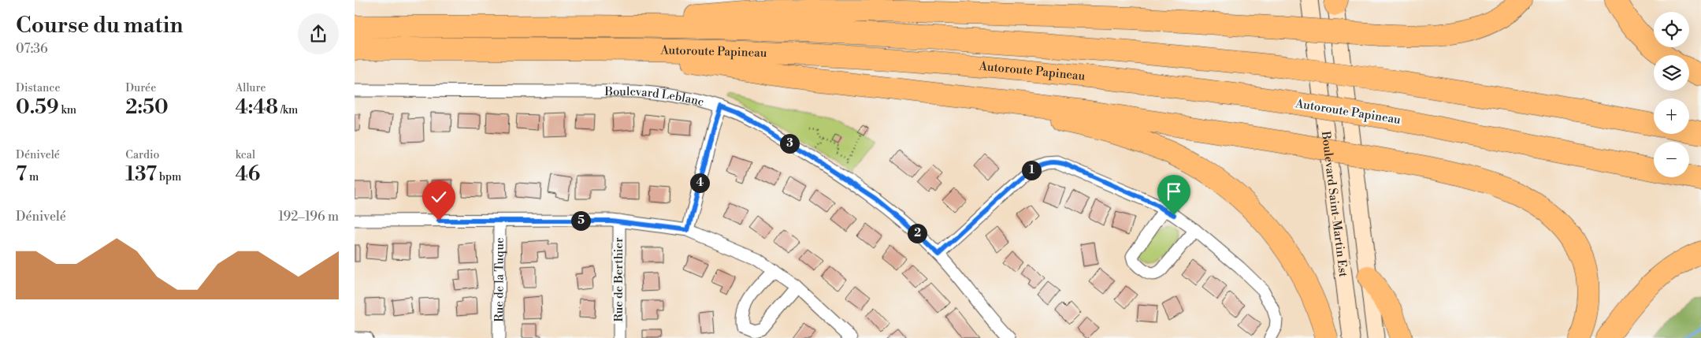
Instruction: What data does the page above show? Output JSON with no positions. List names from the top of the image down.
{
  "streets": {
    "highway": ["Autoroute Papineau"],
    "main road": ["Boulevard Saint-Martin Est"],
    "street": ["Boulevard Leblanc", "Rue de la Tuque", "Rue de Berthier"]
  },
  "page": {
    "heading": ["Course du matin", "07:36"],
    "map_buttons": ["+", "−"],
    "stats": [
      ["Distance", "0.59 km"],
      ["Durée", "2:50"],
      ["Allure", "4:48 /km"],
      ["Dénivelé", "7 m"],
      ["Cardio", "137 bpm"],
      ["kcal", "46"]
    ],
    "pins": [
      "3",
      "1",
      "4",
      "5",
      "2"
    ],
    "chart": ["Dénivelé", "192–196 m"]
  }
}
